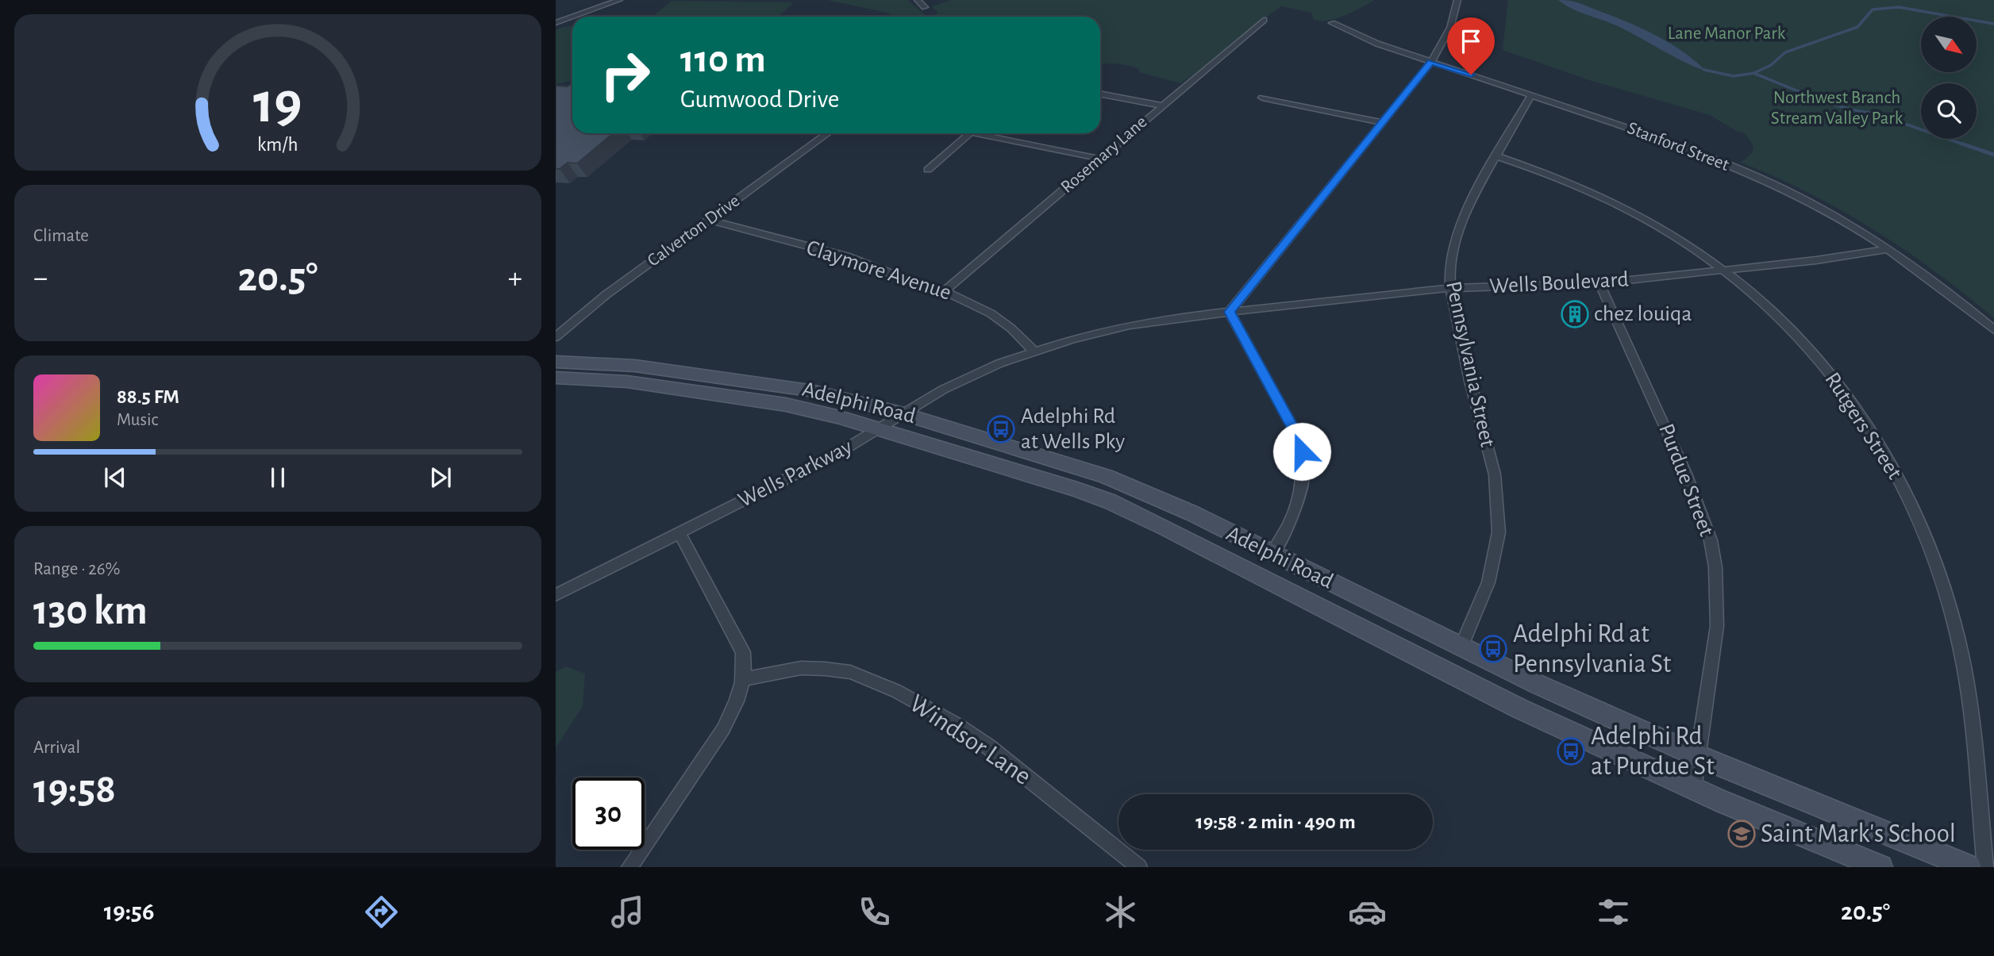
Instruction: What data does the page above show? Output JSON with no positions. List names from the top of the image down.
{
  "streets": {
    "main road": ["Adelphi Road"],
    "street": [
      "Stanford Street",
      "Rosemary Lane",
      "Calverton Drive",
      "Claymore Avenue",
      "Wells Boulevard",
      "Pennsylvania Street",
      "Rutgers Street",
      "Wells Parkway",
      "Purdue Street",
      "Windsor Lane"
    ]
  },
  "crossings": [
    ["Stanford Street", "Wells Boulevard"],
    ["Stanford Street", "Pennsylvania Street"],
    ["Rosemary Lane", "Claymore Avenue"],
    ["Calverton Drive", "Claymore Avenue"],
    ["Claymore Avenue", "Wells Parkway"],
    ["Wells Boulevard", "Pennsylvania Street"],
    ["Wells Boulevard", "Rutgers Street"],
    ["Wells Boulevard", "Wells Parkway"],
    ["Wells Boulevard", "Purdue Street"],
    ["Pennsylvania Street", "Adelphi Road"],
    ["Pennsylvania Street", "Rutgers Street"],
    ["Adelphi Road", "Wells Parkway"],
    ["Adelphi Road", "Purdue Street"]
  ],
  "parks": ["Lane Manor Park", "Northwest Branch Stream Valley Park"],
  "places": {
    "building": ["chez louiqa"],
    "bus stop": ["Adelphi Rd at Wells Pky", "Adelphi Rd at Pennsylvania St", "Adelphi Rd at Purdue St"],
    "school or university": ["Saint Mark's School"]
  },
  "north": "bottom right",
  "page": {
    "turn": ["110 m", "Gumwood Drive"],
    "tile": [
      "Climate",
      ["Range · 26%", "130 km"],
      ["Arrival", "19:58"]
    ],
    "heat": ["−", "20.5°", "+"],
    "song": ["88.5 FM", "Music"],
    "limit": "30",
    "trip": "19:58 · 2 min · 490 m",
    "tabs": ["19:56", "20.5°"],
    "gauge": ["19", "km/h"]
  }
}
